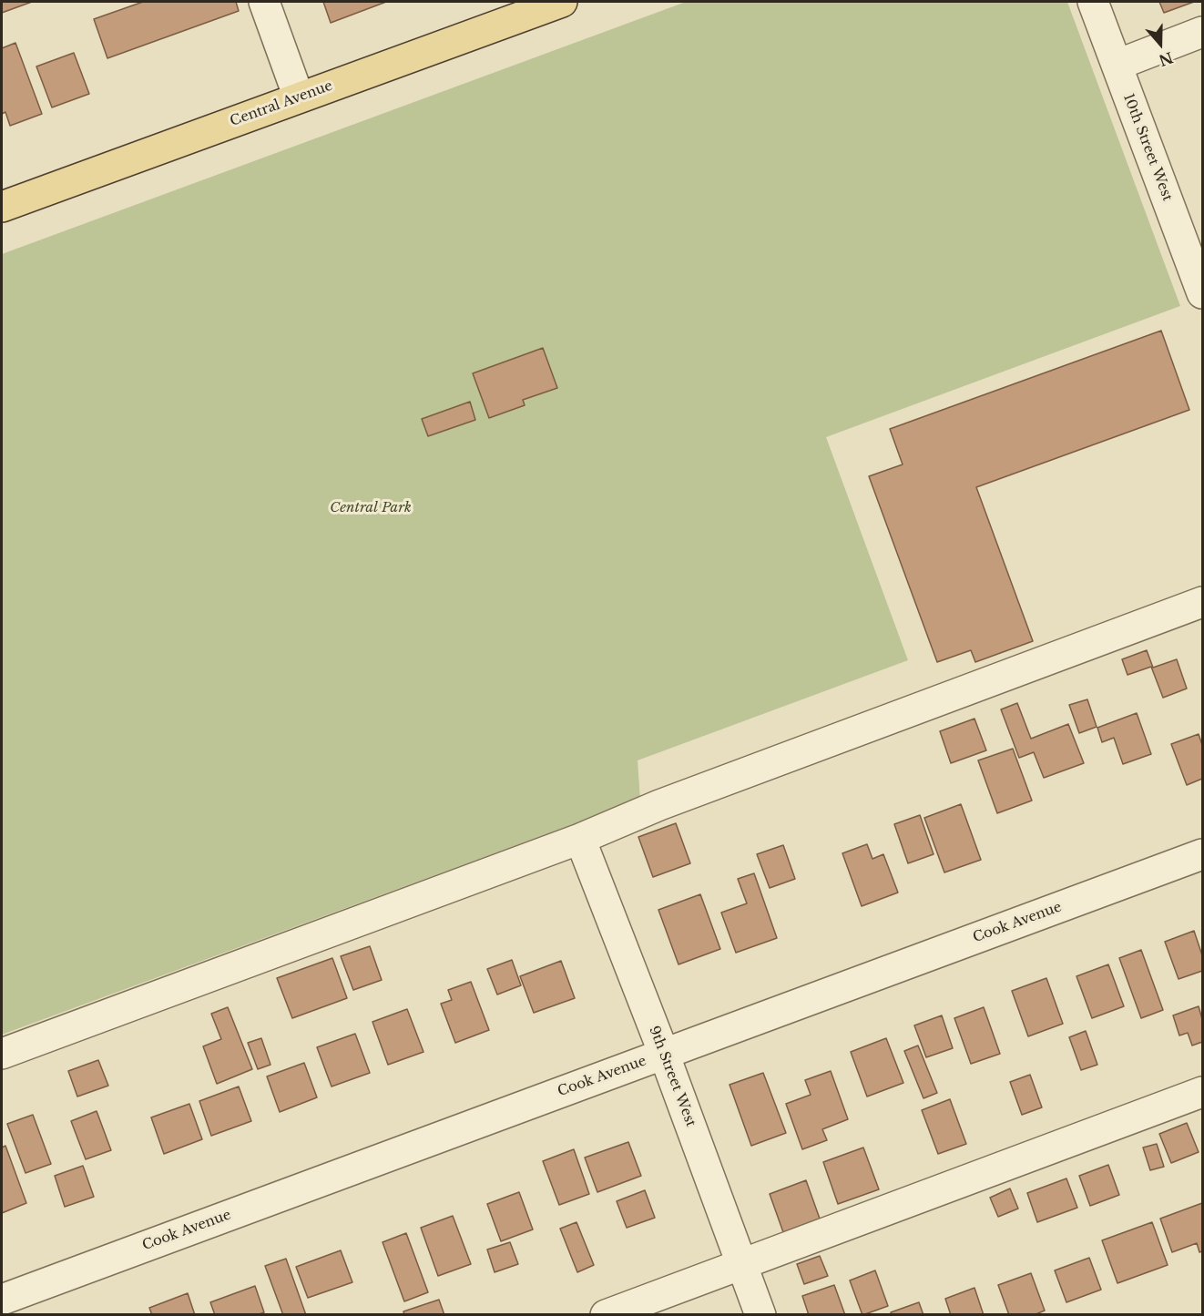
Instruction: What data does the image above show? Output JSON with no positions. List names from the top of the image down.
{
  "streets": {
    "main road": ["Central Avenue"],
    "street": ["10th Street West", "Cook Avenue", "9th Street West"]
  },
  "crossings": [
    ["Cook Avenue", "9th Street West"]
  ],
  "parks": ["Central Park"],
  "north": "bottom"
}
